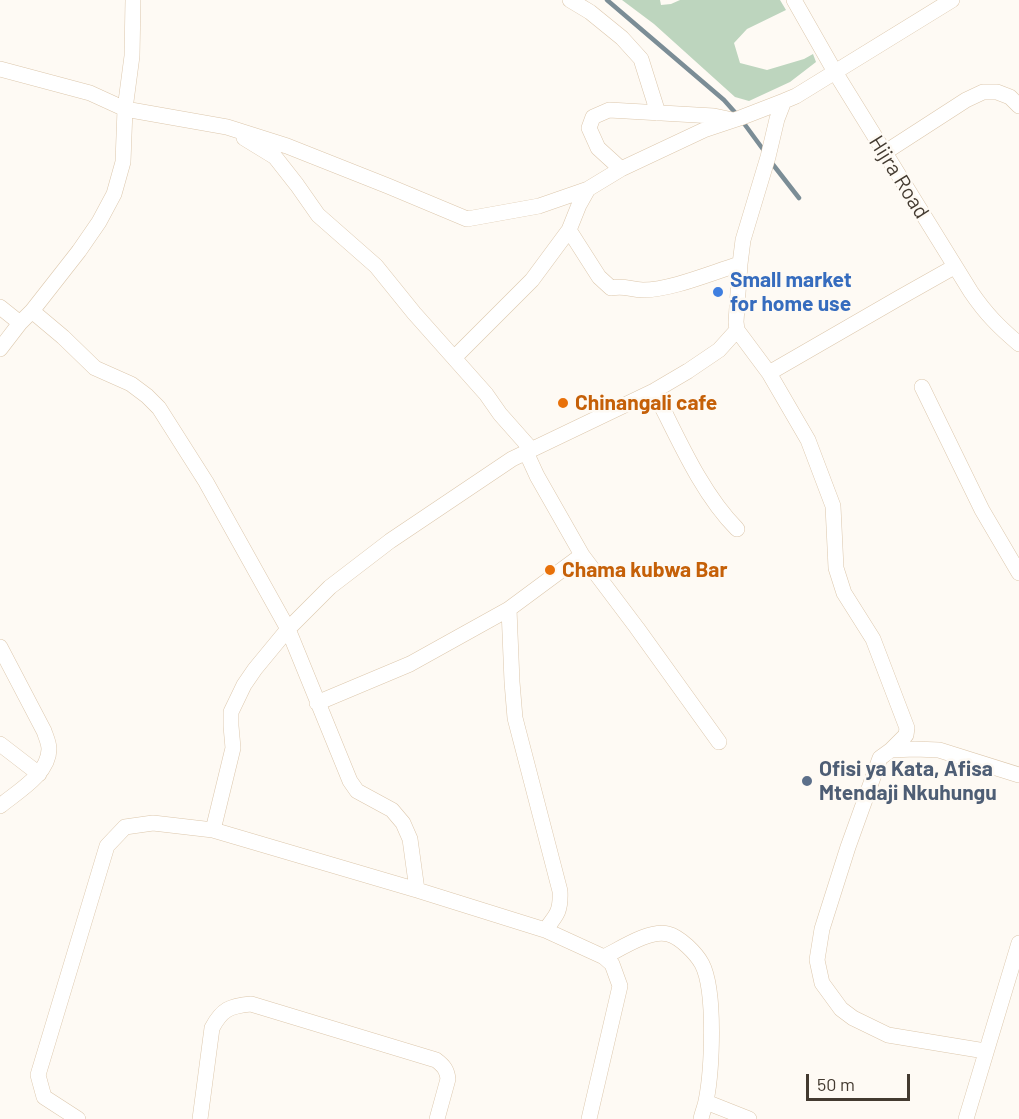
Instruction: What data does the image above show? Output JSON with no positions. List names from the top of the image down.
{
  "streets": {
    "street": ["Hijra Road"]
  },
  "places": [
    "Small market for home use",
    "Chinangali cafe",
    "Chama kubwa Bar",
    "Ofisi ya Kata, Afisa Mtendaji Nkuhungu"
  ],
  "scale_bar": "50 m"
}
